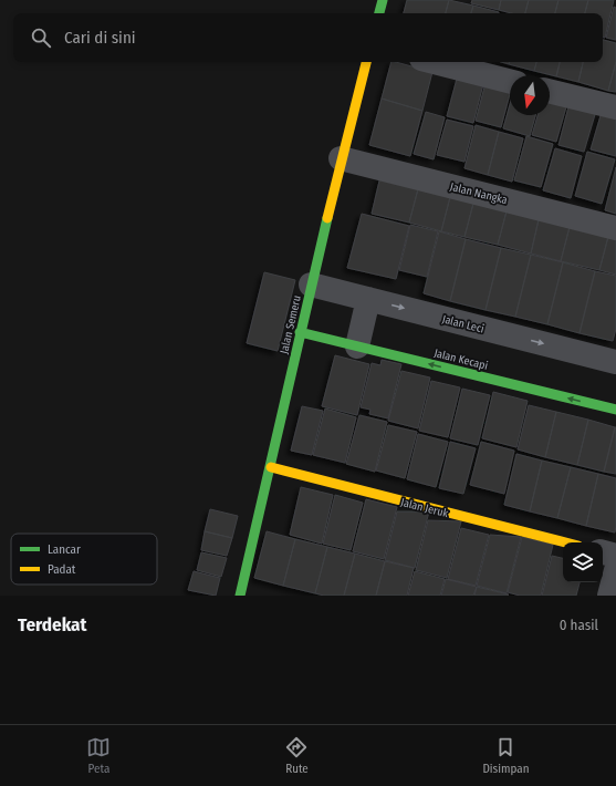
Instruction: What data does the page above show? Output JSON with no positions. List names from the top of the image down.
{
  "streets": {
    "street": [
      "Jalan Nangka",
      "Jalan Leci",
      "Jalan Semeru",
      "Jalan Kecapi",
      "Jalan Jeruk"
    ]
  },
  "crossings": [
    ["Jalan Nangka", "Jalan Semeru"],
    ["Jalan Leci", "Jalan Semeru"],
    ["Jalan Semeru", "Jalan Kecapi"],
    ["Jalan Semeru", "Jalan Jeruk"]
  ],
  "one_way": ["Jalan Leci", "Jalan Kecapi"],
  "legend": ["Lancar", "Padat"],
  "north": "bottom",
  "page": {
    "search": "Cari di sini",
    "heading": ["Terdekat", "0 hasil"],
    "nav": ["Peta", "Rute", "Disimpan"]
  }
}
